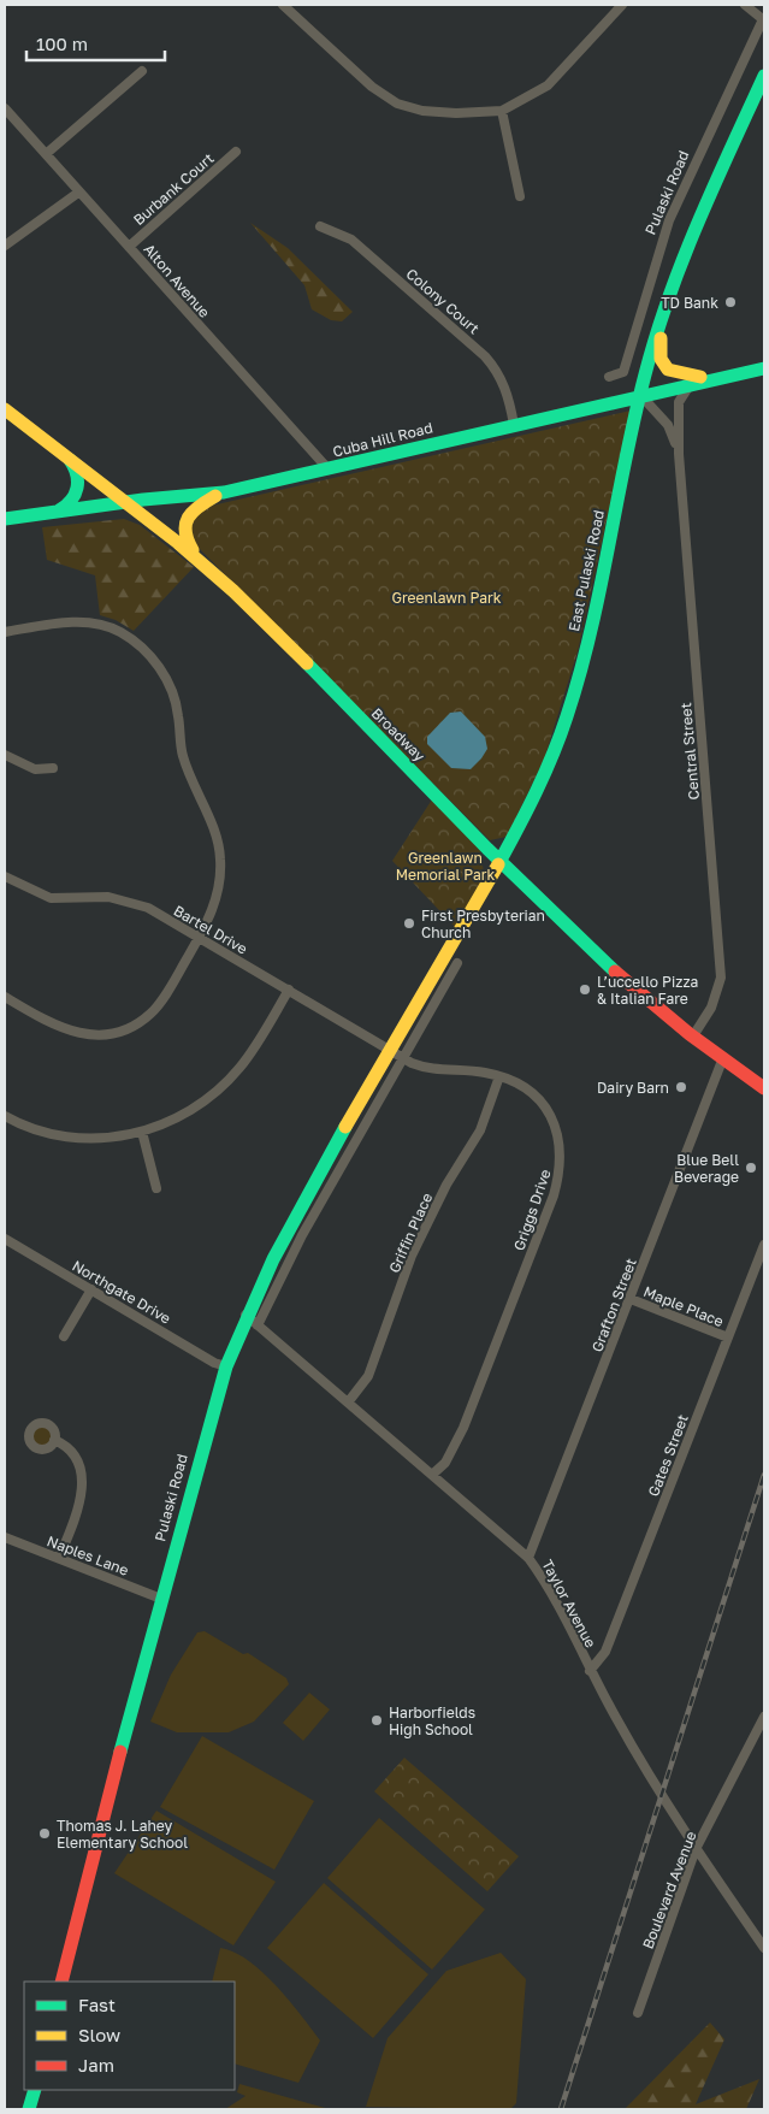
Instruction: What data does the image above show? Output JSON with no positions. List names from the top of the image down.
{
  "streets": {
    "main road": [
      "Pulaski Road",
      "Cuba Hill Road",
      "East Pulaski Road",
      "Broadway"
    ],
    "street": [
      "Burbank Court",
      "Alton Avenue",
      "Colony Court",
      "Central Street",
      "Bartel Drive",
      "Griggs Drive",
      "Griffin Place",
      "Northgate Drive",
      "Grafton Street",
      "Maple Place",
      "Gates Street",
      "Naples Lane",
      "Taylor Avenue",
      "Boulevard Avenue"
    ]
  },
  "crossings": [
    ["Burbank Court", "Alton Avenue"],
    ["Pulaski Road", "East Pulaski Road"],
    ["Pulaski Road", "Bartel Drive"],
    ["Pulaski Road", "Griggs Drive"],
    ["Pulaski Road", "Northgate Drive"],
    ["Pulaski Road", "Naples Lane"],
    ["Pulaski Road", "Taylor Avenue"],
    ["Alton Avenue", "Cuba Hill Road"],
    ["Colony Court", "Cuba Hill Road"],
    ["Cuba Hill Road", "East Pulaski Road"],
    ["Cuba Hill Road", "Broadway"],
    ["Cuba Hill Road", "Central Street"],
    ["East Pulaski Road", "Broadway"],
    ["East Pulaski Road", "Central Street"],
    ["East Pulaski Road", "Bartel Drive"],
    ["East Pulaski Road", "Griggs Drive"],
    ["Broadway", "Central Street"],
    ["Broadway", "Grafton Street"],
    ["Bartel Drive", "Griggs Drive"],
    ["Griggs Drive", "Griffin Place"],
    ["Griggs Drive", "Taylor Avenue"],
    ["Griffin Place", "Taylor Avenue"],
    ["Grafton Street", "Maple Place"],
    ["Grafton Street", "Taylor Avenue"],
    ["Maple Place", "Gates Street"],
    ["Gates Street", "Taylor Avenue"],
    ["Taylor Avenue", "Boulevard Avenue"]
  ],
  "parks": ["Greenlawn Park", "Greenlawn Memorial Park"],
  "places": [
    "TD Bank",
    "First Presbyterian Church",
    "L’uccello Pizza & Italian Fare",
    "Dairy Barn",
    "Blue Bell Beverage",
    "Harborfields High School",
    "Thomas J. Lahey Elementary School"
  ],
  "legend": ["Fast", "Slow", "Jam"],
  "scale_bar": "100 m"
}
